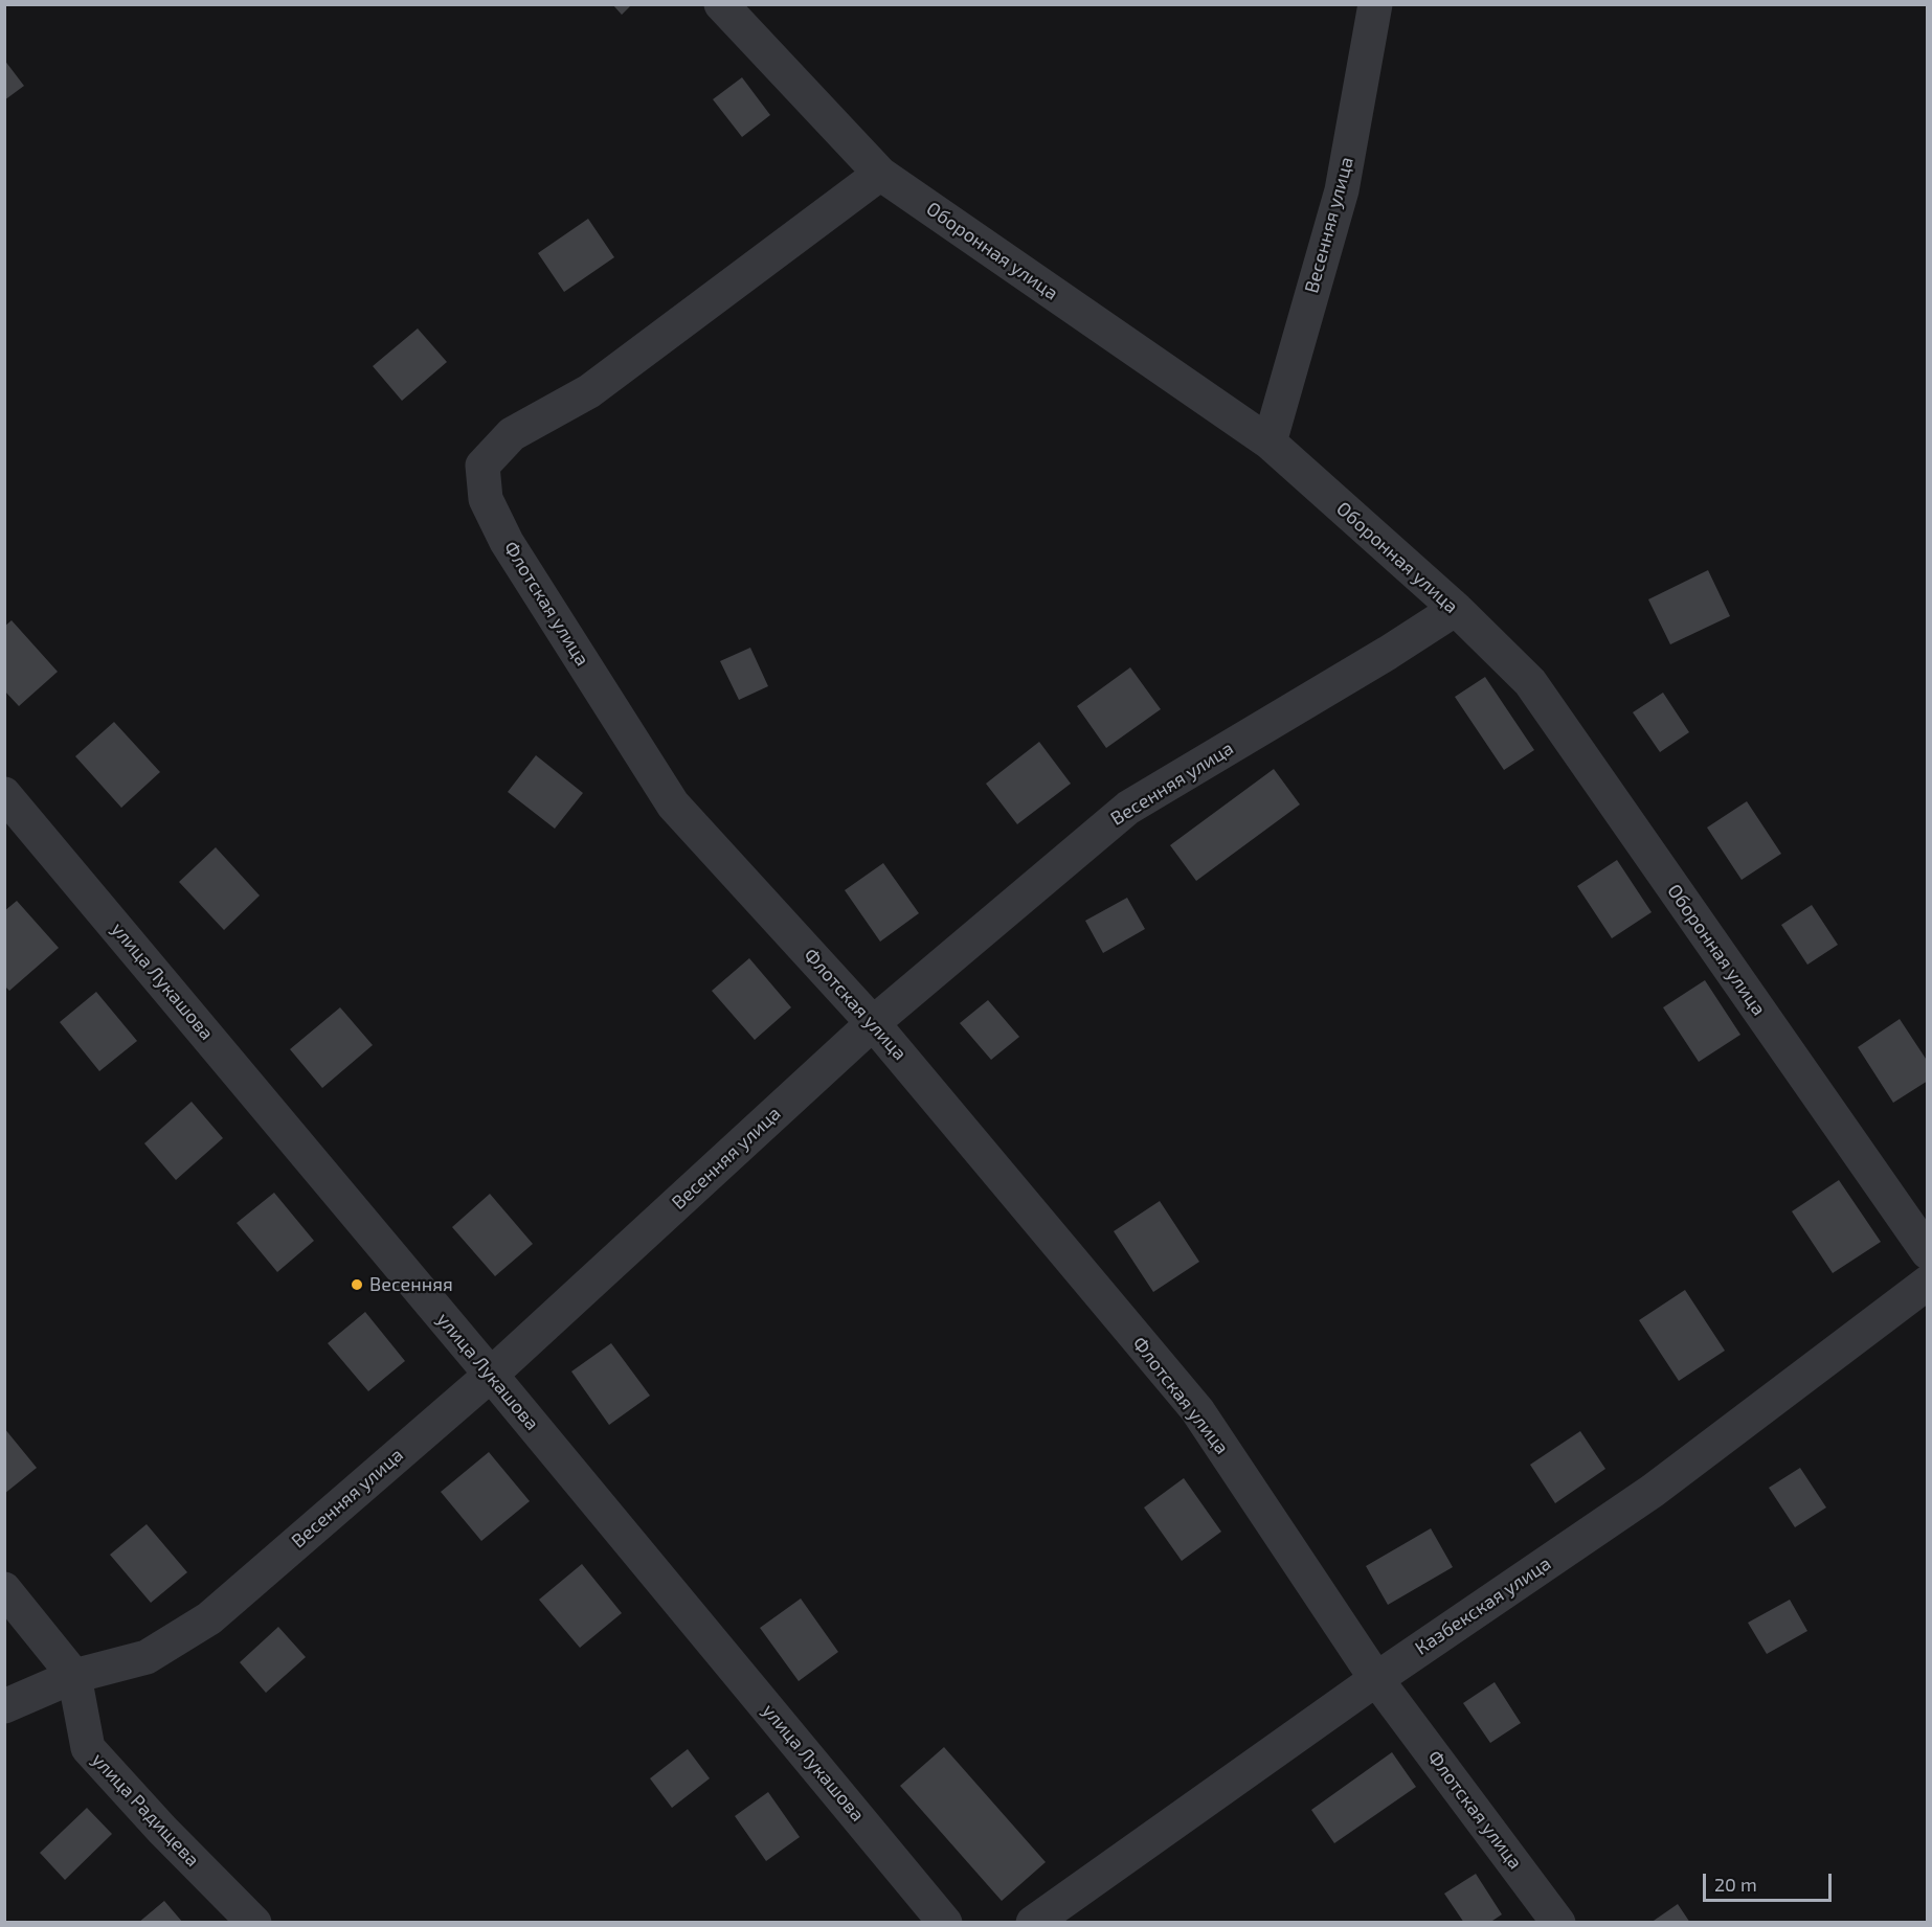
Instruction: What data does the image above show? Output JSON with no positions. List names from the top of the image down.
{
  "streets": {
    "street": [
      "Весенняя улица",
      "Оборонная улица",
      "Флотская улица",
      "улица Лукашова",
      "Казбекская улица",
      "улица Радищева"
    ]
  },
  "crossings": [
    ["Весенняя улица", "Оборонная улица"],
    ["Весенняя улица", "Флотская улица"],
    ["Весенняя улица", "улица Лукашова"],
    ["Весенняя улица", "улица Радищева"],
    ["Оборонная улица", "Флотская улица"],
    ["Флотская улица", "Казбекская улица"]
  ],
  "places": ["Весенняя"],
  "scale_bar": "20 m"
}
